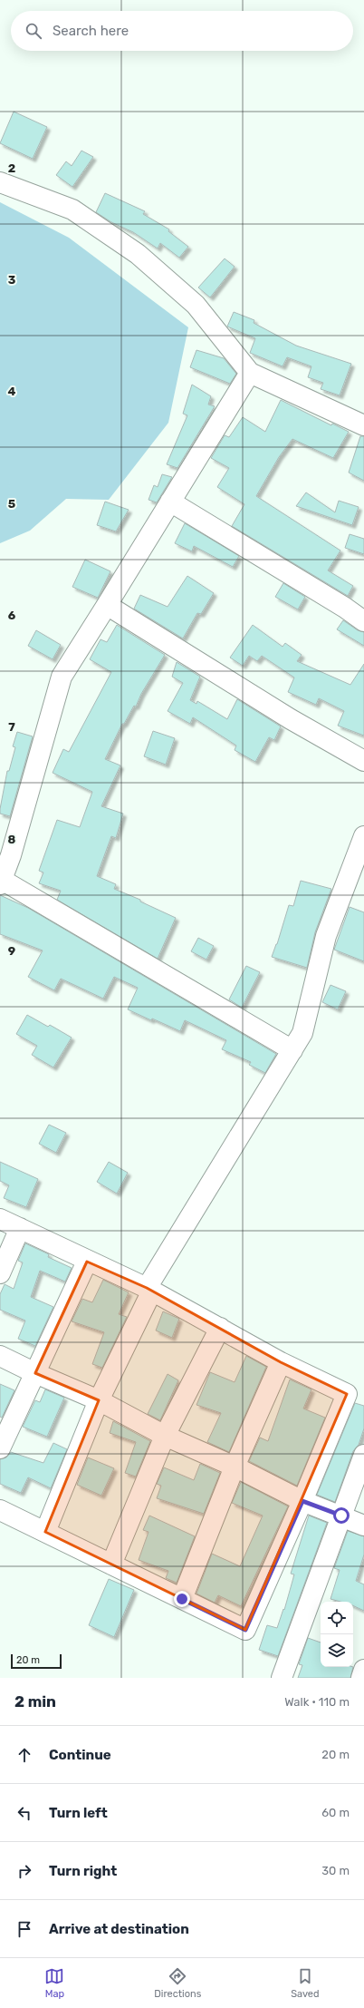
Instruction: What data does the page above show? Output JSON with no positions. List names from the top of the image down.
{
  "scale_bar": "20 m",
  "page": {
    "search": "Search here",
    "scale": "20 m",
    "heading": ["2 min", "Walk · 110 m"],
    "list": [
      ["Continue", "20 m"],
      ["Turn left", "60 m"],
      ["Turn right", "30 m"],
      "Arrive at destination"
    ],
    "nav": ["Map", "Directions", "Saved"]
  },
  "grid": {
    "rows": [
      "2",
      "3",
      "4",
      "5",
      "6",
      "7",
      "8",
      "9"
    ]
  }
}
